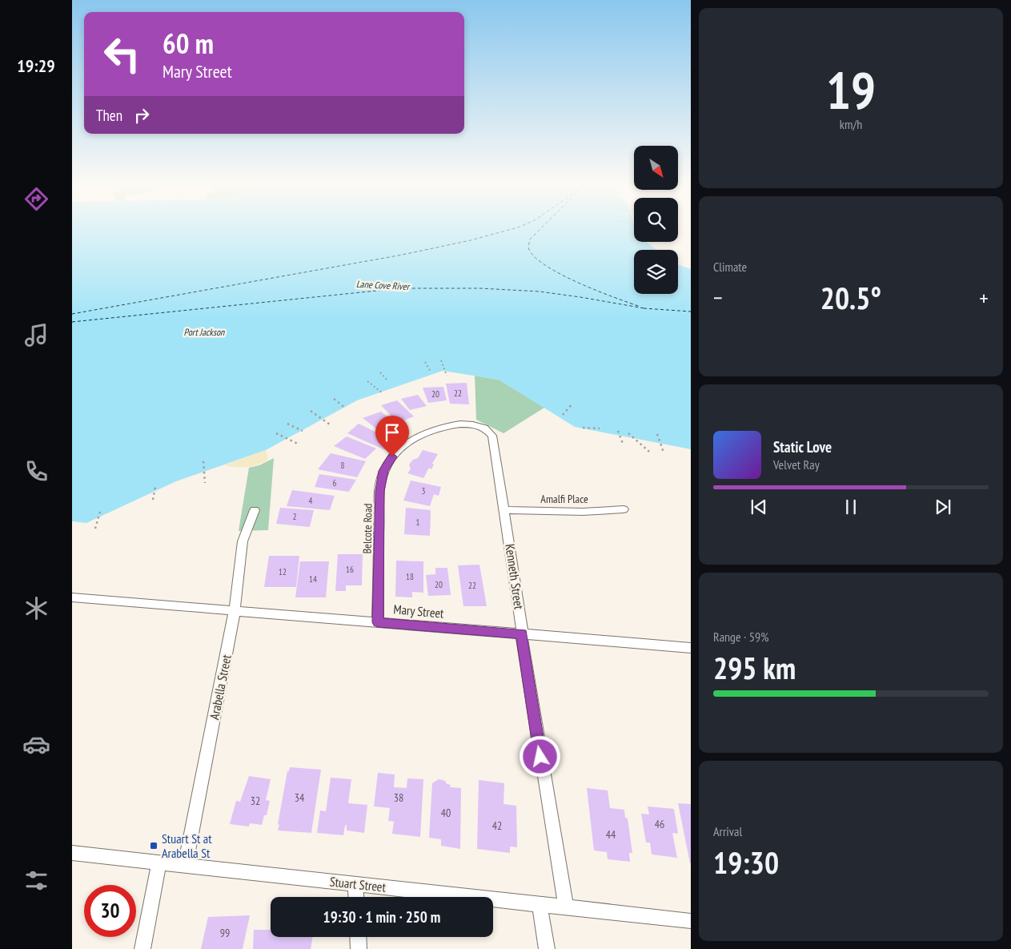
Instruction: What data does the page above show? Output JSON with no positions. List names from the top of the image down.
{
  "streets": {
    "street": [
      "Amalfi Place",
      "Belcote Road",
      "Kenneth Street",
      "Mary Street",
      "Arabella Street",
      "Stuart Street"
    ]
  },
  "crossings": [
    ["Amalfi Place", "Kenneth Street"],
    ["Belcote Road", "Kenneth Street"],
    ["Belcote Road", "Mary Street"],
    ["Kenneth Street", "Mary Street"],
    ["Kenneth Street", "Stuart Street"],
    ["Mary Street", "Arabella Street"],
    ["Arabella Street", "Stuart Street"]
  ],
  "water": ["Lane Cove River", "Port Jackson"],
  "places": {
    "transit": ["Stuart St at Arabella St"]
  },
  "house_numbers": [
    "22",
    "20",
    "8",
    "6",
    "3",
    "4",
    "2",
    "1",
    "16",
    "12",
    "18",
    "14",
    "20",
    "22",
    "34",
    "38",
    "32",
    "40",
    "46",
    "42",
    "44",
    "99"
  ],
  "north": "bottom right",
  "page": {
    "tabs": "19:29",
    "tile": [
      ["19", "km/h"],
      "Climate",
      ["Range · 59%", "295 km"],
      ["Arrival", "19:30"]
    ],
    "turn": ["60 m", "Mary Street"],
    "then": "Then",
    "heat": ["−", "20.5°", "+"],
    "song": ["Static Love", "Velvet Ray"],
    "limit": "30",
    "trip": "19:30 · 1 min · 250 m"
  }
}
